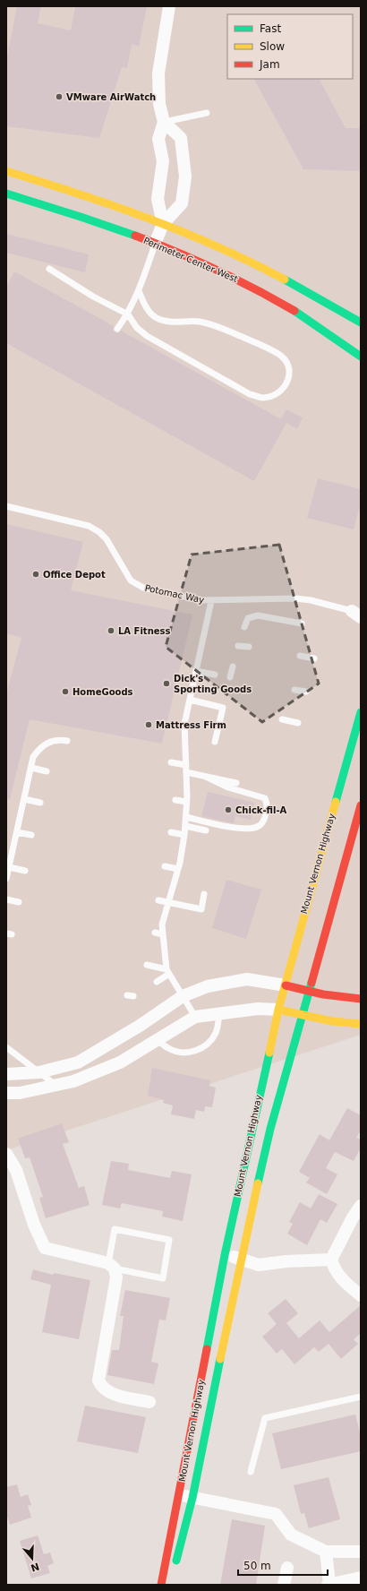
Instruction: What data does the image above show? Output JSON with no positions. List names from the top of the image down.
{
  "streets": {
    "street": ["Perimeter Center West", "Mount Vernon Highway"],
    "lane": ["Potomac Way"]
  },
  "places": [
    "VMware AirWatch",
    "Office Depot",
    "LA Fitness",
    "Dick's Sporting Goods",
    "HomeGoods",
    "Mattress Firm",
    "Chick-fil-A"
  ],
  "legend": ["Fast", "Slow", "Jam"],
  "scale_bar": "50 m",
  "north": "bottom"
}
